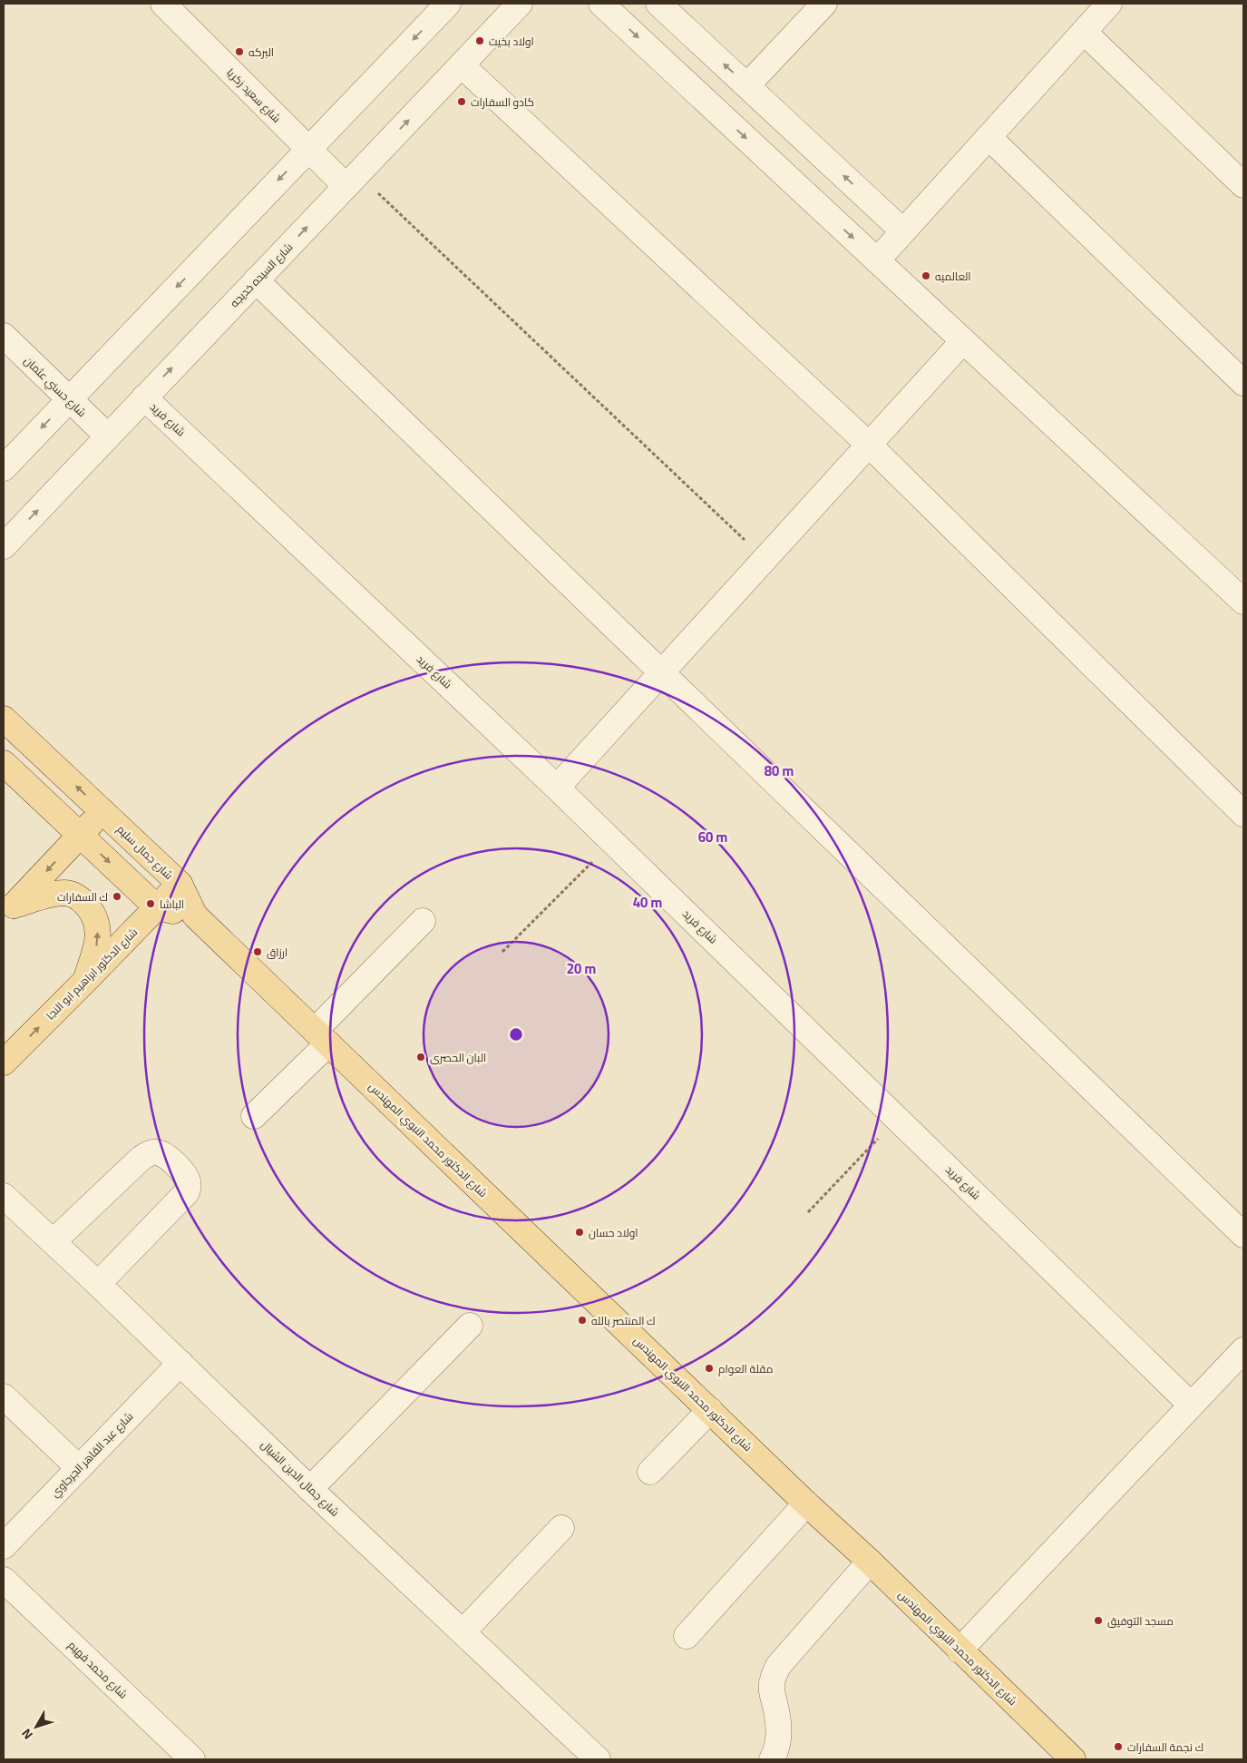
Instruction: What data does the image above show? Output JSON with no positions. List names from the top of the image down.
{
  "streets": {
    "main road": ["شارع جمال سليم", "شارع الدكتور ابراهيم ابو النجا", "شارع الدكتور محمد النبوي المهندس"],
    "street": [
      "شارع سعيد زكريا",
      "شارع السيده خديجه",
      "شارع حسني عثمان",
      "شارع فريد",
      "شارع عبد القاهر الجرجاوي",
      "شارع جمال الدين الشيال",
      "شارع محمد فهيم"
    ]
  },
  "crossings": [
    ["شارع سعيد زكريا", "شارع السيده خديجه"],
    ["شارع السيده خديجه", "شارع حسني عثمان"],
    ["شارع السيده خديجه", "شارع فريد"],
    ["شارع جمال سليم", "شارع الدكتور ابراهيم ابو النجا"],
    ["شارع جمال سليم", "شارع الدكتور محمد النبوي المهندس"],
    ["شارع عبد القاهر الجرجاوي", "شارع جمال الدين الشيال"]
  ],
  "one_way": ["شارع الدكتور ابراهيم ابو النجا"],
  "places": [
    "اولاد بخيت",
    "البركه",
    "كادو السفارات",
    "العالميه",
    "ك السفارات",
    "الباشا",
    "ارزاق",
    "البان الحصرى",
    "اولاد حسان",
    "ك المنتصر بالله",
    "مقلة العوام",
    "مسجد التوفيق",
    "ك نجمة السفارات"
  ],
  "north": "bottom left",
  "rings": [
    "80 m",
    "60 m",
    "40 m",
    "20 m"
  ]
}
